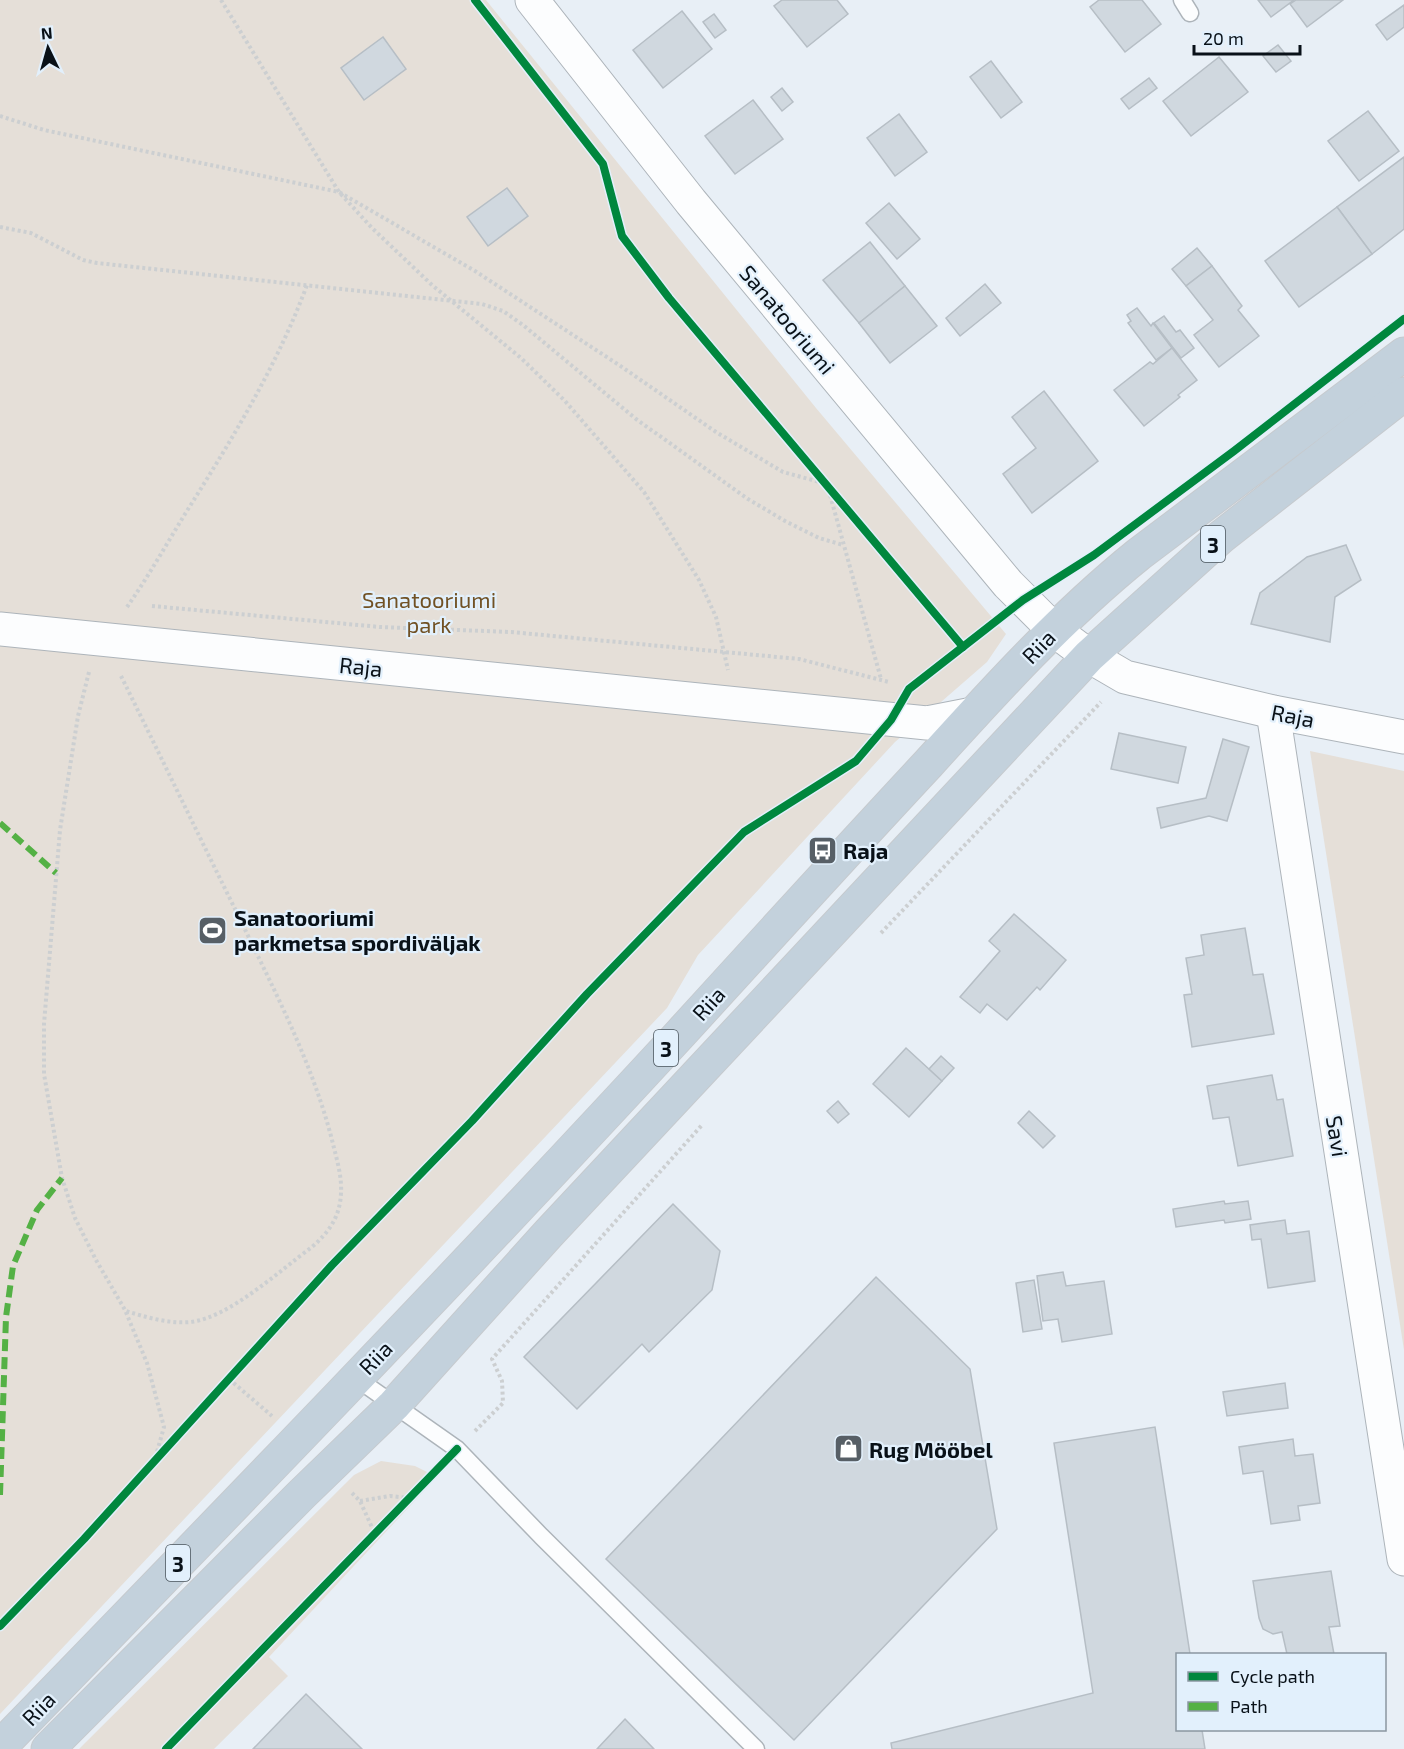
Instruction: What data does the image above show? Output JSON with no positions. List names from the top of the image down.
{
  "streets": {
    "highway": ["3", "Riia"],
    "street": ["Sanatooriumi", "Raja", "Savi"]
  },
  "crossings": [
    ["Sanatooriumi", "Riia"],
    ["Sanatooriumi", "Raja"],
    ["Riia", "Raja"],
    ["Raja", "Savi"]
  ],
  "parks": ["Sanatooriumi park"],
  "places": {
    "bus stop": ["Raja"],
    "sports": ["Sanatooriumi parkmetsa spordiväljak"],
    "shop": ["Rug Mööbel"]
  },
  "legend": ["Cycle path", "Path"],
  "scale_bar": "20 m",
  "north": "top"
}
